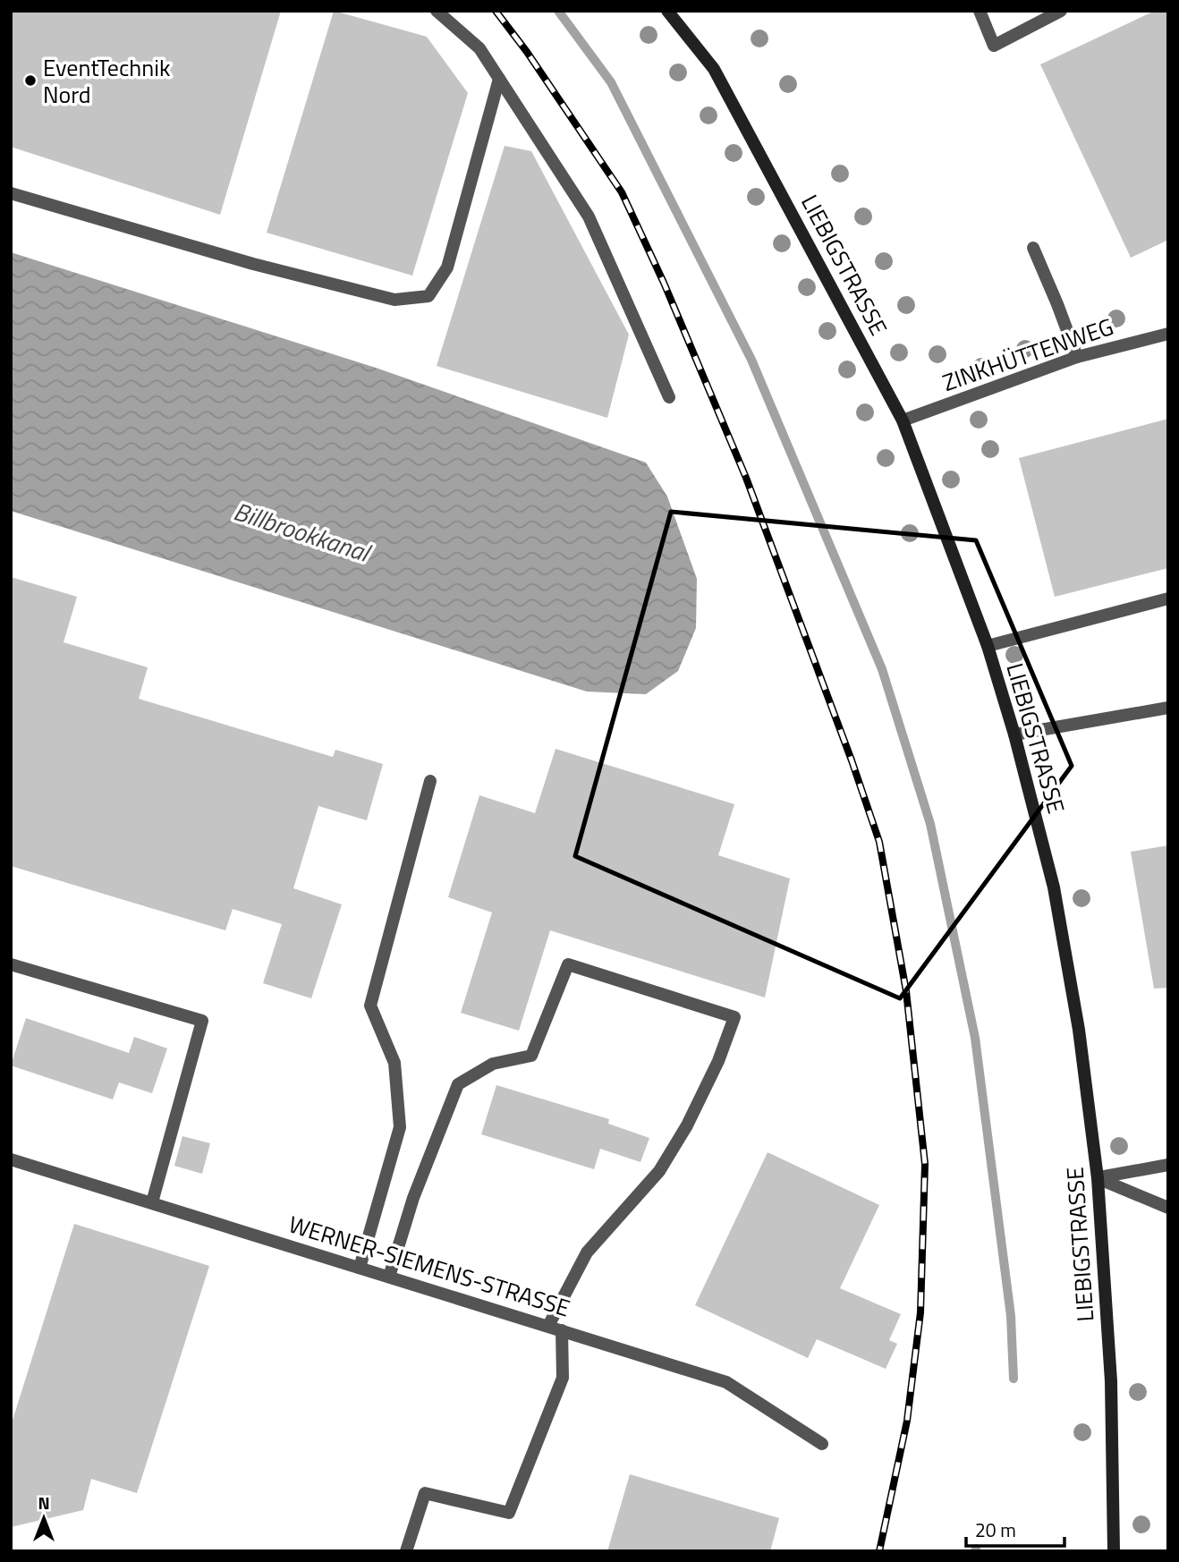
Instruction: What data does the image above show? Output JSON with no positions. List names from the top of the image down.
{
  "streets": {
    "main road": ["LIEBIGSTRASSE"],
    "street": ["ZINKHÜTTENWEG", "WERNER-SIEMENS-STRASSE"]
  },
  "crossings": [
    ["LIEBIGSTRASSE", "ZINKHÜTTENWEG"]
  ],
  "water": ["Billbrookkanal"],
  "places": ["EventTechnik Nord"],
  "scale_bar": "20 m",
  "north": "top"
}
